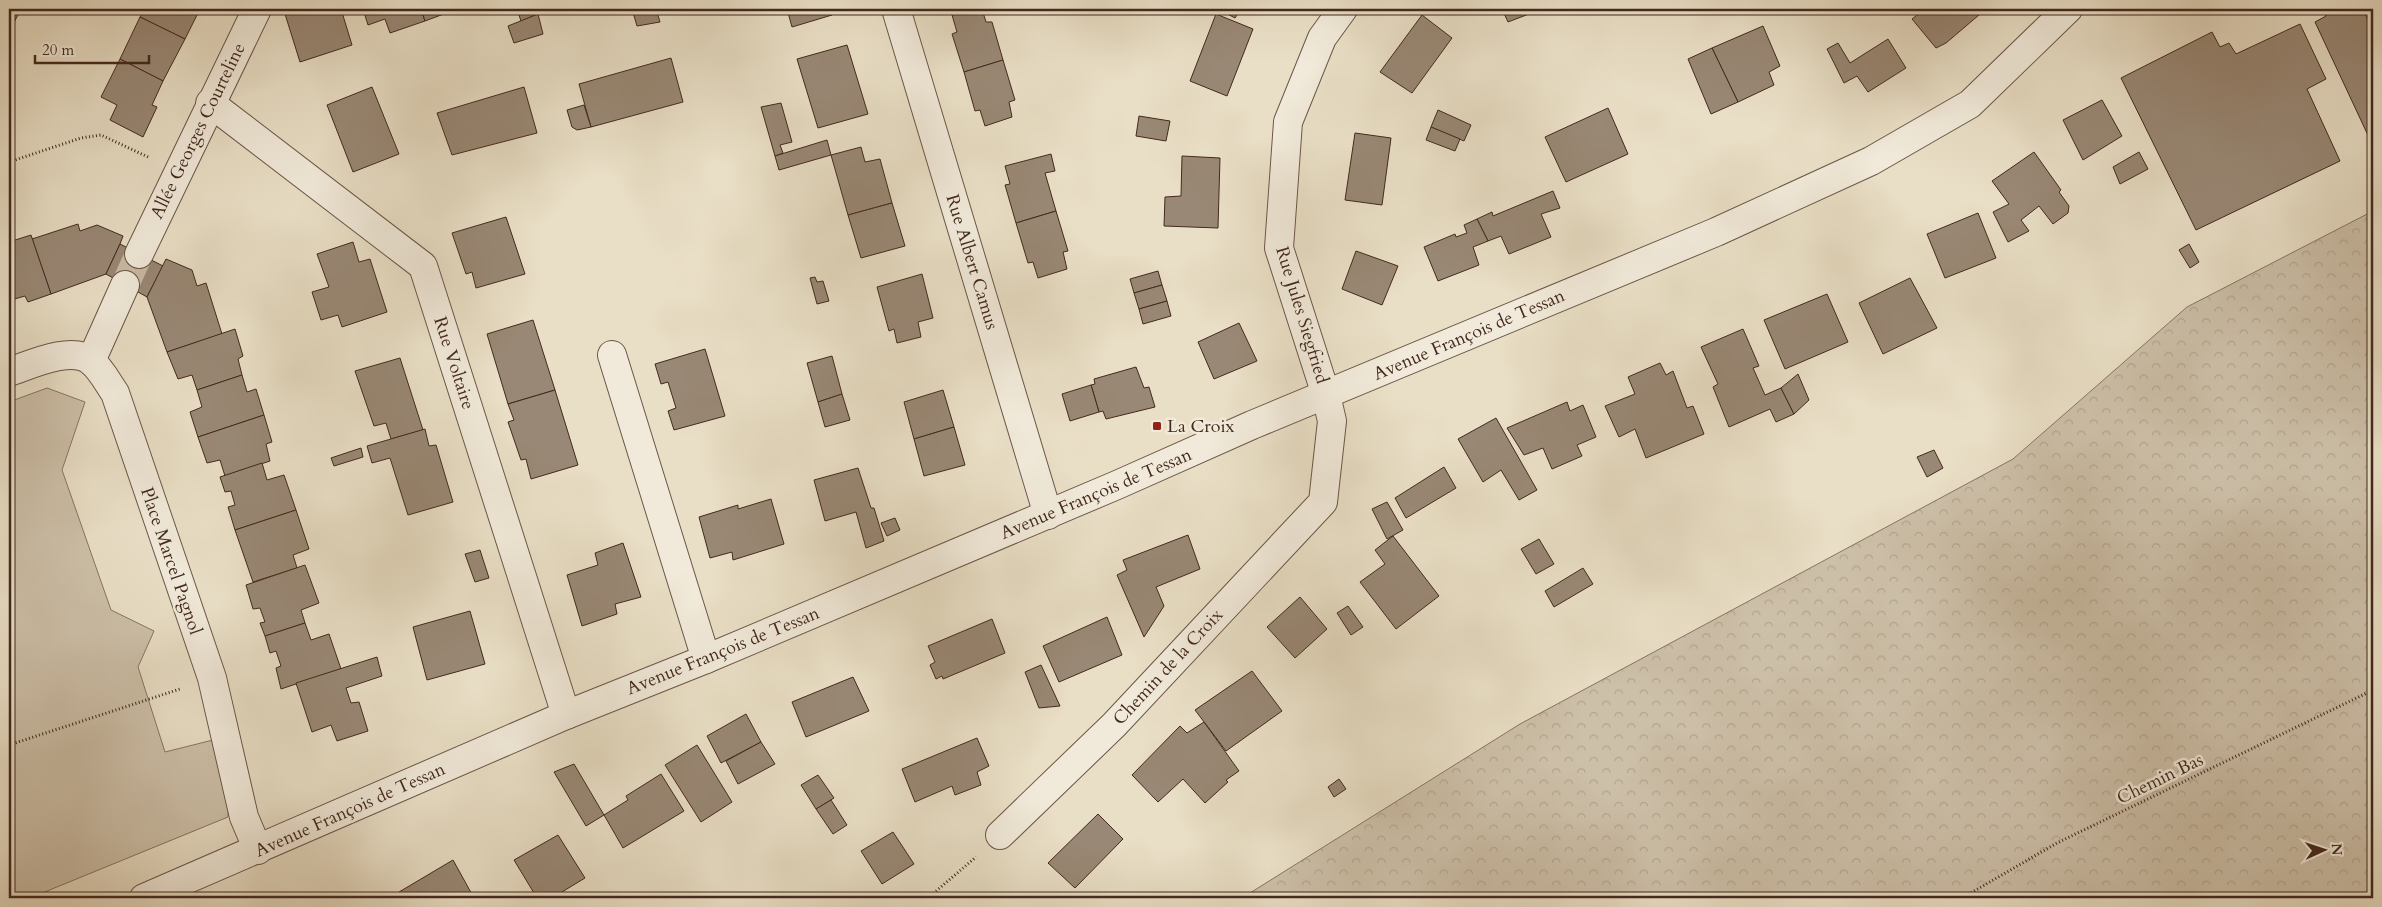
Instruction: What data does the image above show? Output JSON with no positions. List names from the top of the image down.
{
  "streets": {
    "street": [
      "Allée Georges Courteline",
      "Rue Albert Camus",
      "Rue Jules Siegfried",
      "Avenue François de Tessan",
      "Rue Voltaire",
      "Place Marcel Pagnol",
      "Chemin de la Croix"
    ],
    "path": ["Chemin Bas"]
  },
  "crossings": [
    ["Allée Georges Courteline", "Rue Voltaire"],
    ["Rue Albert Camus", "Avenue François de Tessan"],
    ["Rue Jules Siegfried", "Avenue François de Tessan"],
    ["Rue Jules Siegfried", "Chemin de la Croix"],
    ["Avenue François de Tessan", "Rue Voltaire"],
    ["Avenue François de Tessan", "Place Marcel Pagnol"],
    ["Avenue François de Tessan", "Chemin de la Croix"]
  ],
  "places": {
    "transit": ["La Croix"]
  },
  "scale_bar": "20 m",
  "north": "right"
}
